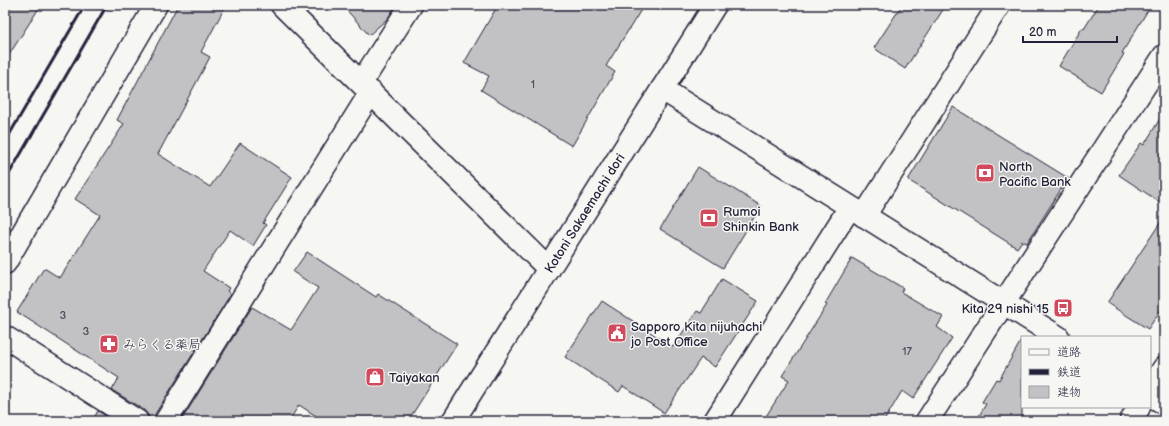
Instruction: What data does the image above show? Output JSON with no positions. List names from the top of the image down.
{
  "streets": {
    "street": ["Kotoni Sakaemachi dori"]
  },
  "places": {
    "bank": ["North Pacific Bank", "Rumoi Shinkin Bank"],
    "bus stop": ["Kita 29 nishi 15"],
    "public building": ["Sapporo Kita nijuhachi jo Post Office"],
    "pharmacy": ["みらくる薬局"],
    "shop": ["Taiyakan"]
  },
  "house_numbers": [
    "1",
    "3",
    "3",
    "17"
  ],
  "legend": ["道路", "鉄道", "建物"],
  "scale_bar": "20 m"
}
